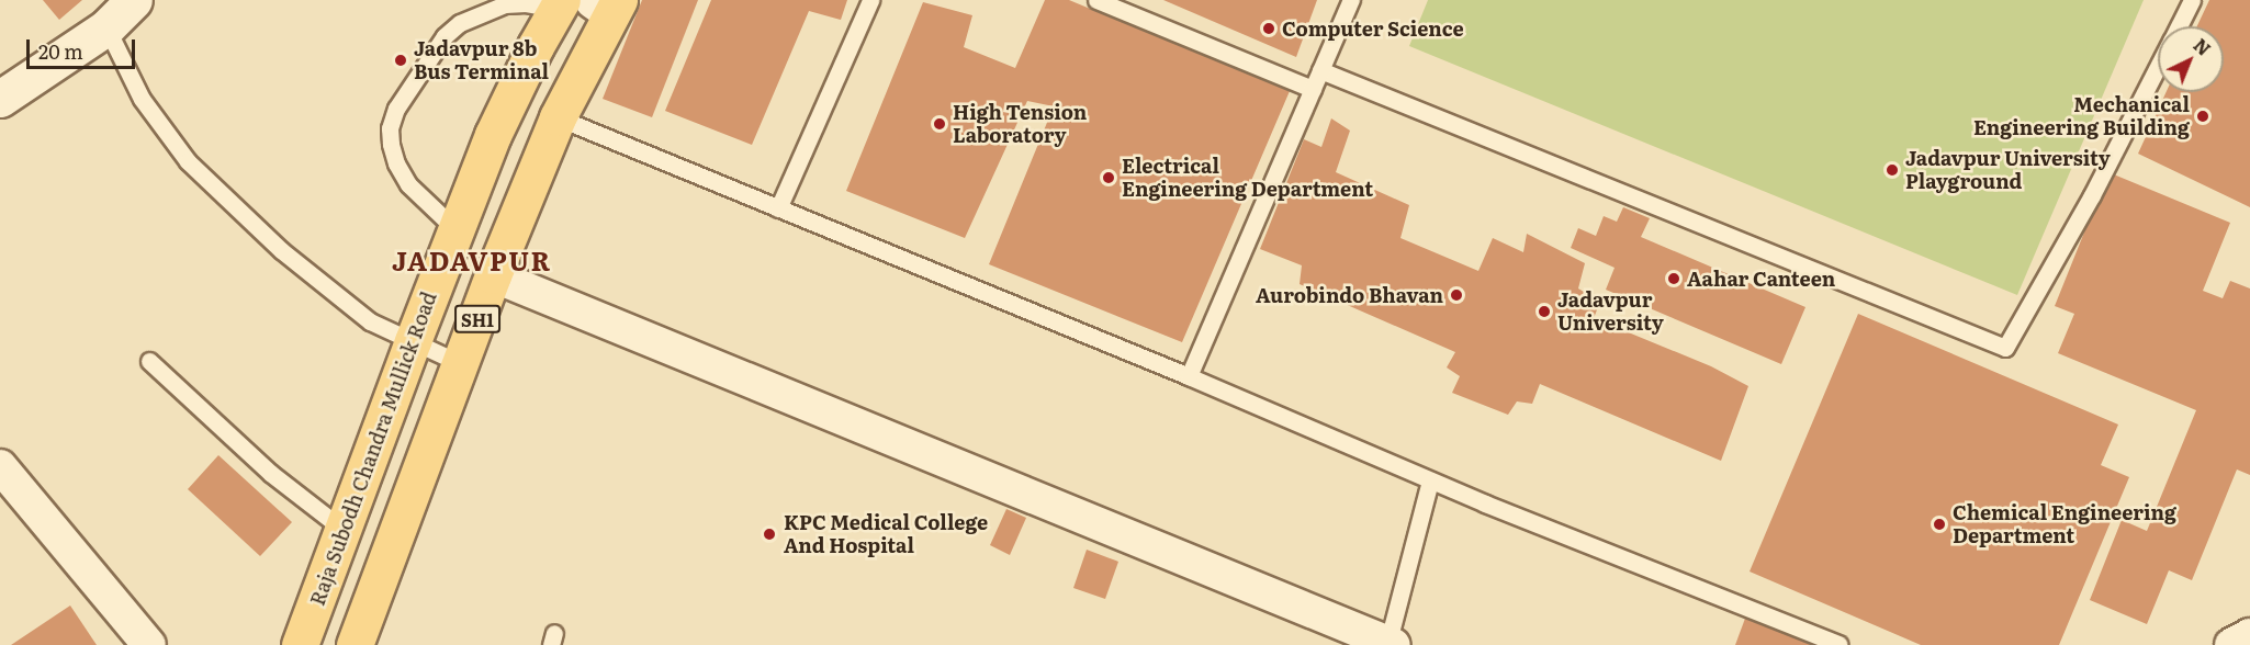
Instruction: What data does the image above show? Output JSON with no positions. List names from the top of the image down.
{
  "streets": {
    "main road": ["SH1", "Raja Subodh Chandra Mullick Road"]
  },
  "districts": ["JADAVPUR"],
  "places": [
    "Computer Science",
    "Jadavpur 8b Bus Terminal",
    "Mechanical Engineering Building",
    "High Tension Laboratory",
    "Jadavpur University Playground",
    "Electrical Engineering Department",
    "Aahar Canteen",
    "Aurobindo Bhavan",
    "Jadavpur University",
    "Chemical Engineering Department",
    "KPC Medical College And Hospital"
  ],
  "scale_bar": "20 m",
  "north": "top right"
}
